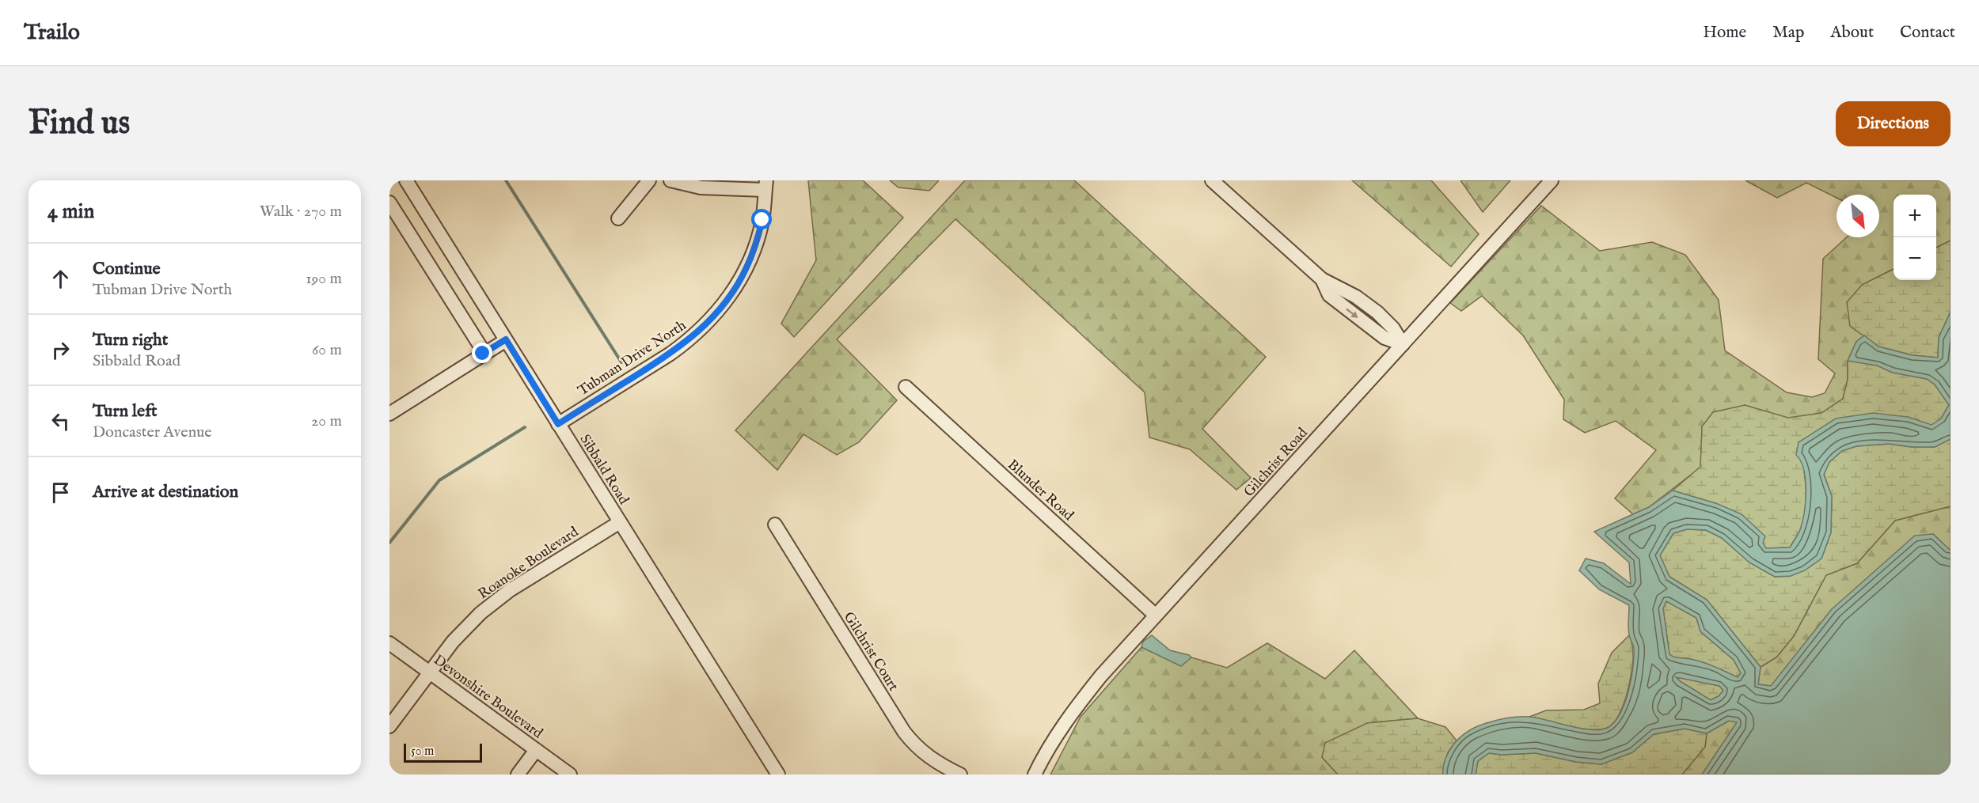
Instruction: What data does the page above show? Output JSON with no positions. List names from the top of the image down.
{
  "streets": {
    "street": [
      "Tubman Drive North",
      "Gilchrist Road",
      "Sibbald Road",
      "Blunder Road",
      "Roanoke Boulevard",
      "Gilchrist Court",
      "Devonshire Boulevard"
    ]
  },
  "crossings": [
    ["Tubman Drive North", "Sibbald Road"],
    ["Gilchrist Road", "Blunder Road"],
    ["Sibbald Road", "Roanoke Boulevard"],
    ["Roanoke Boulevard", "Devonshire Boulevard"]
  ],
  "scale_bar": "50 m",
  "north": "bottom right",
  "page": {
    "header": "Trailo",
    "nav": [
      "Home",
      "Map",
      "About",
      "Contact"
    ],
    "buttons": "Directions",
    "title": "Find us",
    "heading": ["4 min", "Walk · 270 m"],
    "map_buttons": ["+", "−"],
    "list": [
      ["Continue", "Tubman Drive North", "190 m"],
      ["Turn right", "Sibbald Road", "60 m"],
      ["Turn left", "Doncaster Avenue", "20 m"],
      "Arrive at destination"
    ],
    "scale": "50 m"
  }
}
